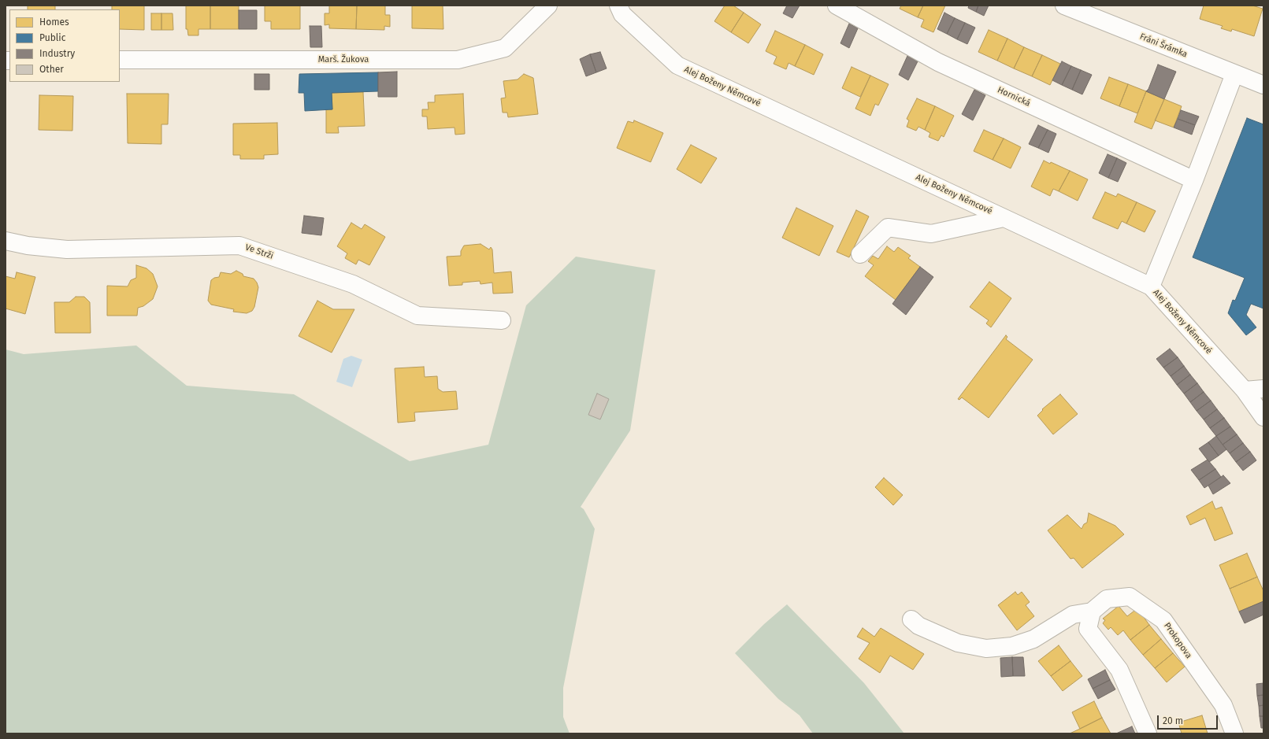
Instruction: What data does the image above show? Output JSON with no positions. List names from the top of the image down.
{
  "streets": {
    "street": [
      "Fráni Šrámka",
      "Marš. Žukova",
      "Alej Boženy Němcové",
      "Hornická",
      "Ve Strži",
      "Prokopova"
    ]
  },
  "legend": [
    "Homes",
    "Public",
    "Industry",
    "Other"
  ],
  "scale_bar": "20 m"
}
